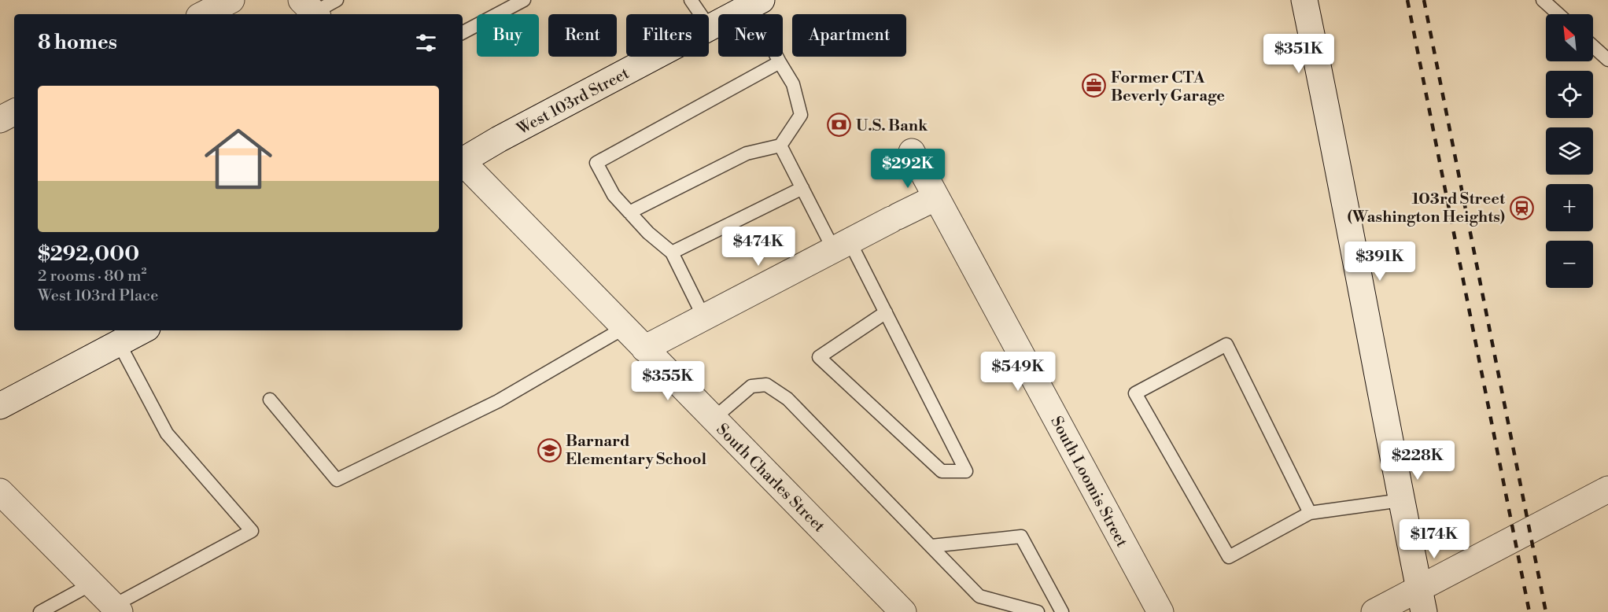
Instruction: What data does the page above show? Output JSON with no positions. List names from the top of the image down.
{
  "streets": {
    "street": ["West 103rd Street", "South Charles Street", "South Loomis Street"]
  },
  "places": {
    "office": ["Former CTA Beverly Garage"],
    "bank": ["U.S. Bank"],
    "station": ["103rd Street (Washington Heights)"],
    "school or university": ["Barnard Elementary School"]
  },
  "north": "top left",
  "page": {
    "map_buttons": ["+", "−"],
    "chip": [
      "Buy",
      "Rent",
      "Filters",
      "New",
      "Apartment"
    ],
    "heading": "8 homes",
    "price": [
      "$351K",
      "$292K",
      "$474K",
      "$391K",
      "$549K",
      "$355K",
      "$228K",
      "$174K"
    ],
    "list": [
      {
        "name": "$292,000",
        "note": "2 rooms · 80 m² · West 103rd Place"
      }
    ]
  }
}
